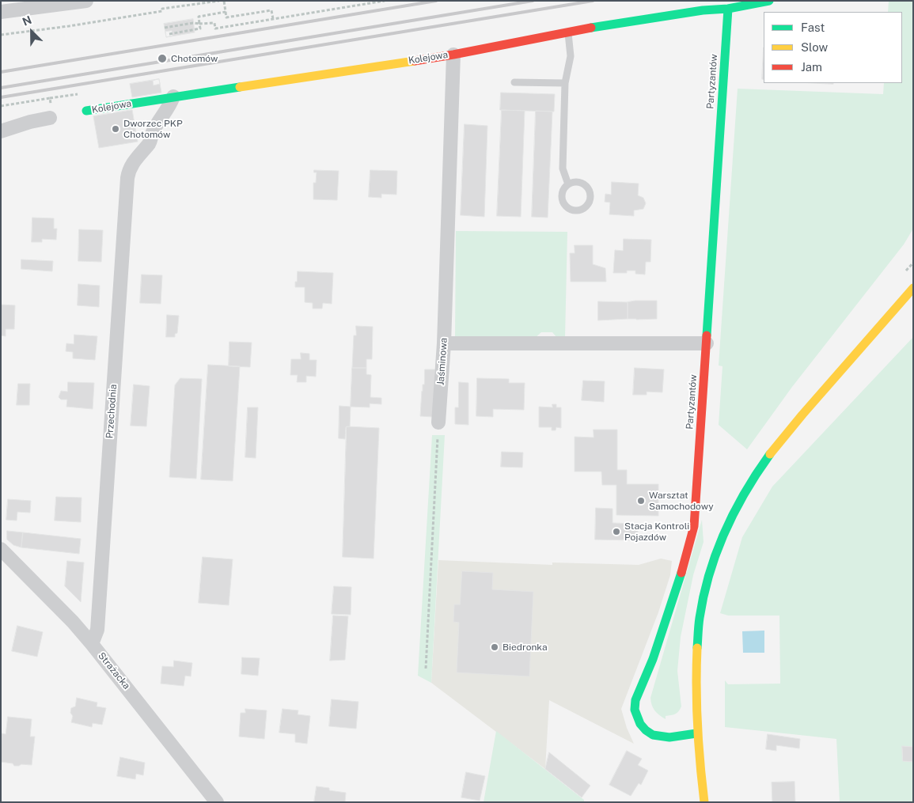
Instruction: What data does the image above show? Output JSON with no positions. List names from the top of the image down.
{
  "streets": {
    "street": [
      "Kolejowa",
      "Partyzantów",
      "Jaśminowa",
      "Przechodnia",
      "Strażacka"
    ]
  },
  "crossings": [
    ["Kolejowa", "Partyzantów"],
    ["Kolejowa", "Jaśminowa"],
    ["Kolejowa", "Przechodnia"],
    ["Przechodnia", "Strażacka"]
  ],
  "places": [
    "Chotomów",
    "Dworzec PKP Chotomów",
    "Warsztat Samochodowy",
    "Stacja Kontroli Pojazdów",
    "Biedronka"
  ],
  "legend": ["Fast", "Slow", "Jam"],
  "north": "top left"
}
